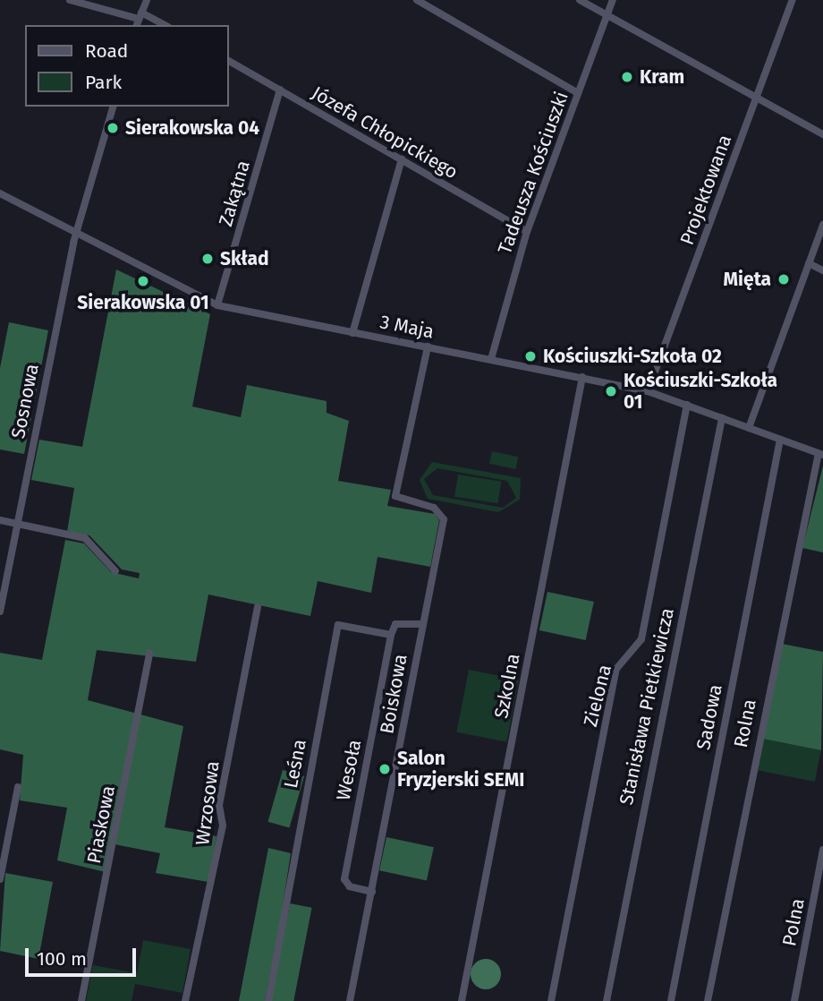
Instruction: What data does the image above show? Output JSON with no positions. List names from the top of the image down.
{
  "streets": {
    "street": [
      "Józefa Chłopickiego",
      "Tadeusza Kościuszki",
      "Projektowana",
      "Zakątna",
      "3 Maja",
      "Sosnowa",
      "Szkolna",
      "Boiskowa",
      "Zielona",
      "Stanisława Pietkiewicza",
      "Sadowa",
      "Rolna",
      "Leśna",
      "Wesoła",
      "Wrzosowa",
      "Piaskowa",
      "Polna"
    ]
  },
  "crossings": [
    ["Józefa Chłopickiego", "Tadeusza Kościuszki"],
    ["Józefa Chłopickiego", "Zakątna"],
    ["Tadeusza Kościuszki", "3 Maja"],
    ["Projektowana", "3 Maja"],
    ["Zakątna", "3 Maja"],
    ["3 Maja", "Sosnowa"],
    ["3 Maja", "Szkolna"],
    ["3 Maja", "Boiskowa"],
    ["3 Maja", "Zielona"],
    ["3 Maja", "Stanisława Pietkiewicza"],
    ["3 Maja", "Sadowa"],
    ["3 Maja", "Rolna"],
    ["Boiskowa", "Wesoła"],
    ["Leśna", "Wesoła"]
  ],
  "places": [
    "Kram",
    "Sierakowska 04",
    "Skład",
    "Mięta",
    "Sierakowska 01",
    "Kościuszki-Szkoła 02",
    "Kościuszki-Szkoła 01",
    "Salon Fryzjerski SEMI"
  ],
  "legend": ["Road", "Park"],
  "scale_bar": "100 m"
}
